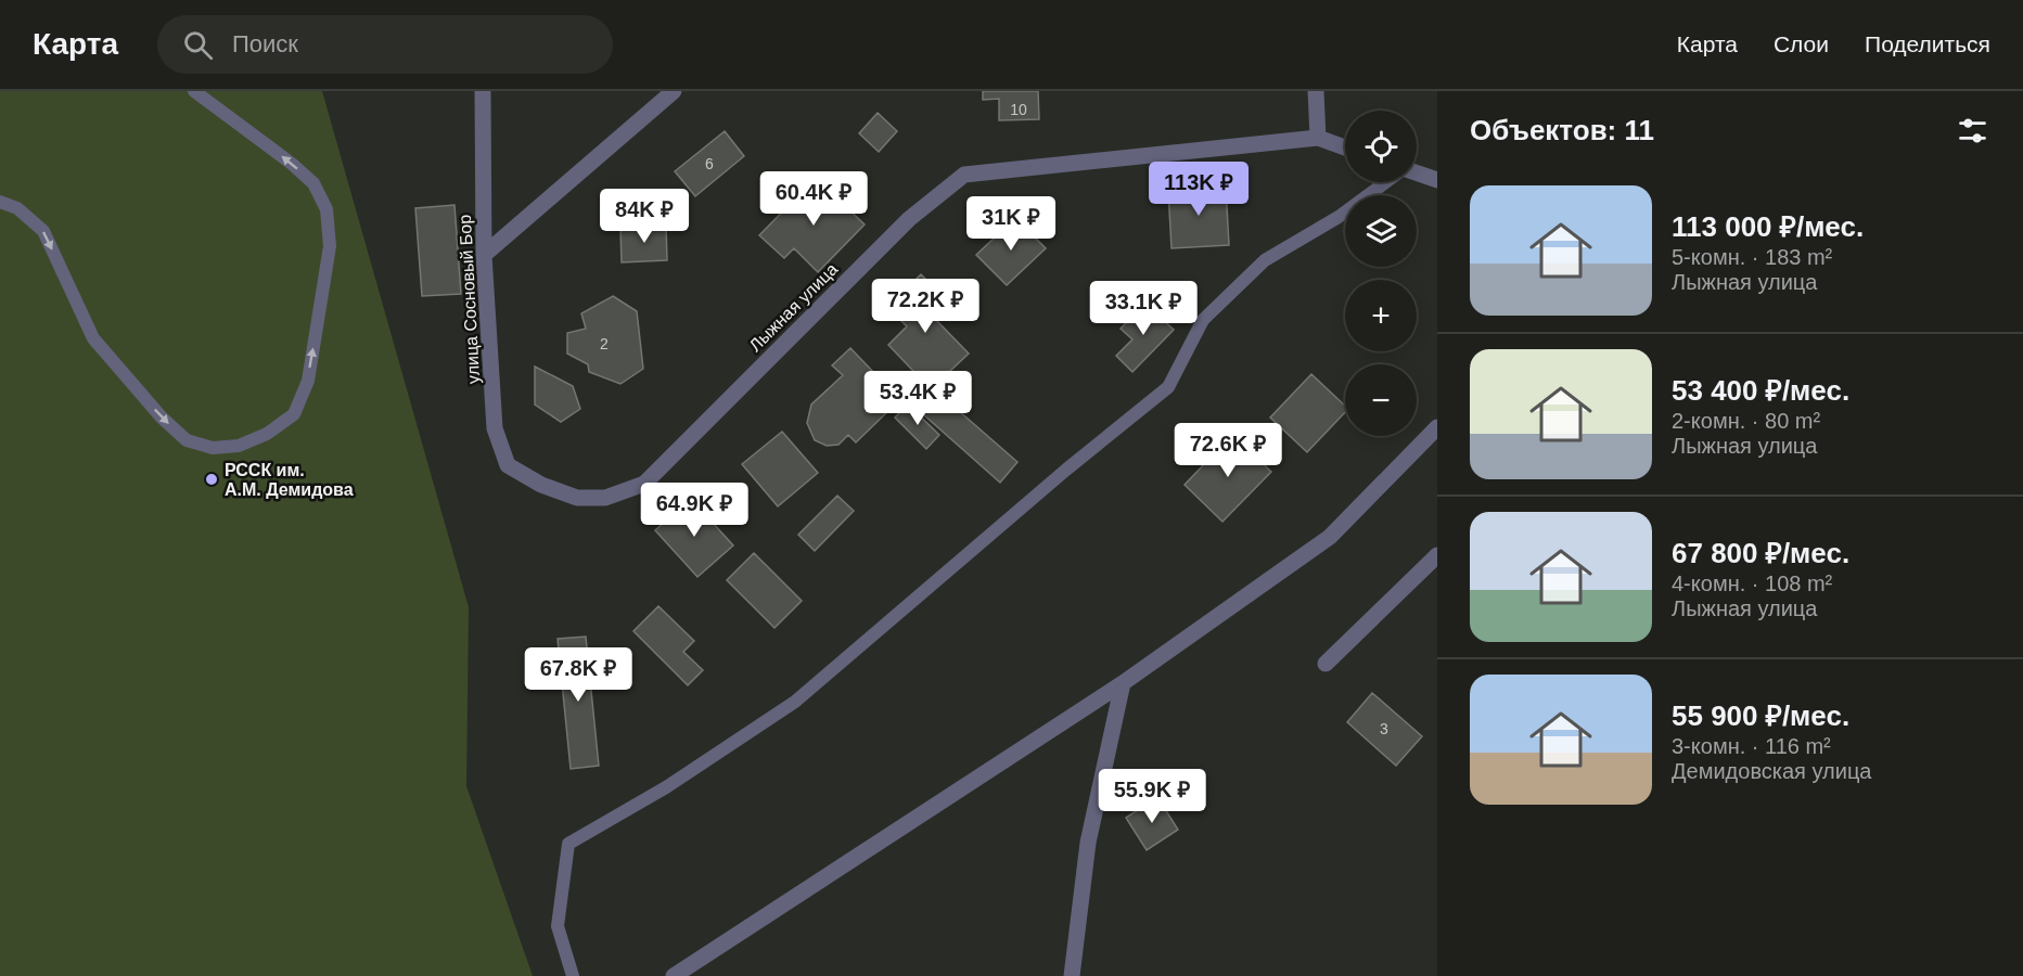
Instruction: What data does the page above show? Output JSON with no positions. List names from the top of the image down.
{
  "streets": {
    "street": ["улица Сосновый Бор", "Лыжная улица"]
  },
  "crossings": [
    ["улица Сосновый Бор", "Лыжная улица"]
  ],
  "places": ["РССК им. А.М. Демидова"],
  "house_numbers": [
    "10",
    "6",
    "2",
    "3"
  ],
  "page": {
    "header": "Карта",
    "search": "Поиск",
    "nav": ["Карта", "Слои", "Поделиться"],
    "heading": "Объектов: 11",
    "map_buttons": ["+", "−"],
    "price": [
      "113K ₽",
      "60.4K ₽",
      "84K ₽",
      "31K ₽",
      "72.2K ₽",
      "33.1K ₽",
      "53.4K ₽",
      "72.6K ₽",
      "64.9K ₽",
      "67.8K ₽",
      "55.9K ₽"
    ],
    "list": [
      {
        "name": "113 000 ₽/мес.",
        "note": "5-комн. · 183 m² · Лыжная улица"
      },
      {
        "name": "53 400 ₽/мес.",
        "note": "2-комн. · 80 m² · Лыжная улица"
      },
      {
        "name": "67 800 ₽/мес.",
        "note": "4-комн. · 108 m² · Лыжная улица"
      },
      {
        "name": "55 900 ₽/мес.",
        "note": "3-комн. · 116 m² · Демидовская улица"
      }
    ]
  }
}
